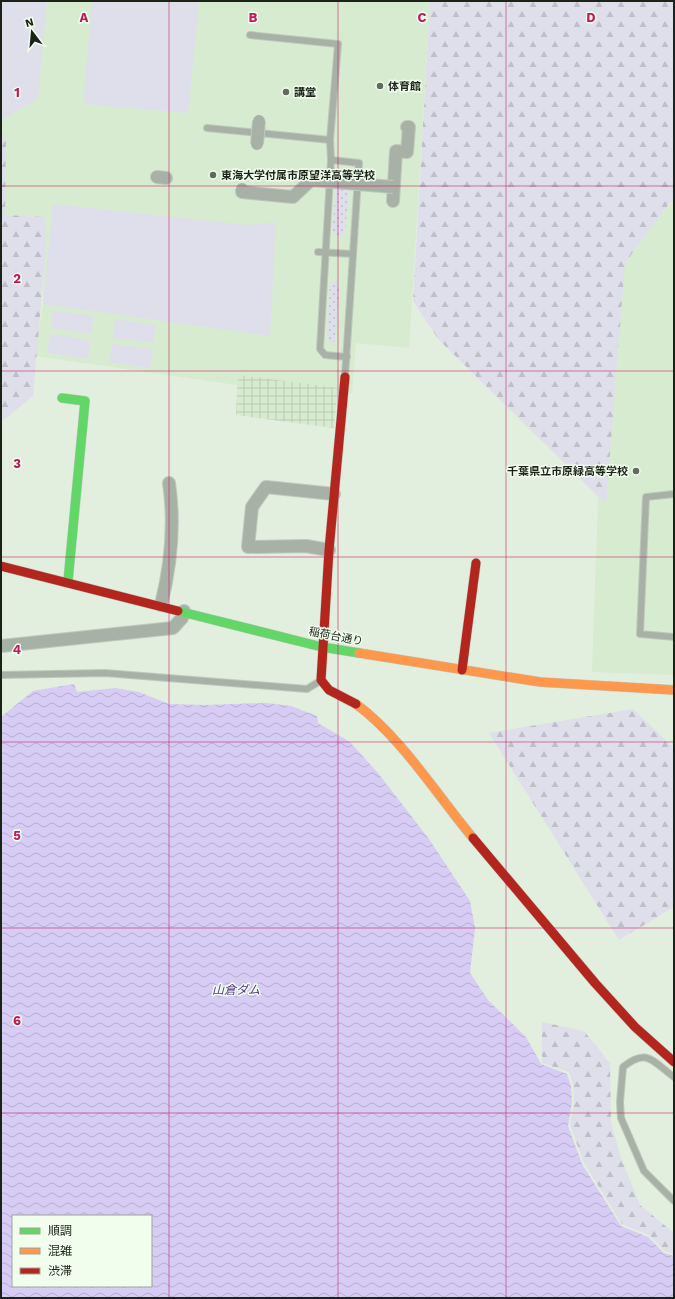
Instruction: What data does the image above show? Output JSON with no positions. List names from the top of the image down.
{
  "streets": {
    "street": ["稲荷台通り"]
  },
  "water": ["山倉ダム"],
  "places": [
    "体育館",
    "講堂",
    "東海大学付属市原望洋高等学校",
    "千葉県立市原緑高等学校"
  ],
  "legend": ["順調", "混雑", "渋滞"],
  "north": "top",
  "grid": {
    "columns": [
      "A",
      "B",
      "C",
      "D"
    ],
    "rows": [
      "1",
      "2",
      "3",
      "4",
      "5",
      "6"
    ]
  }
}
